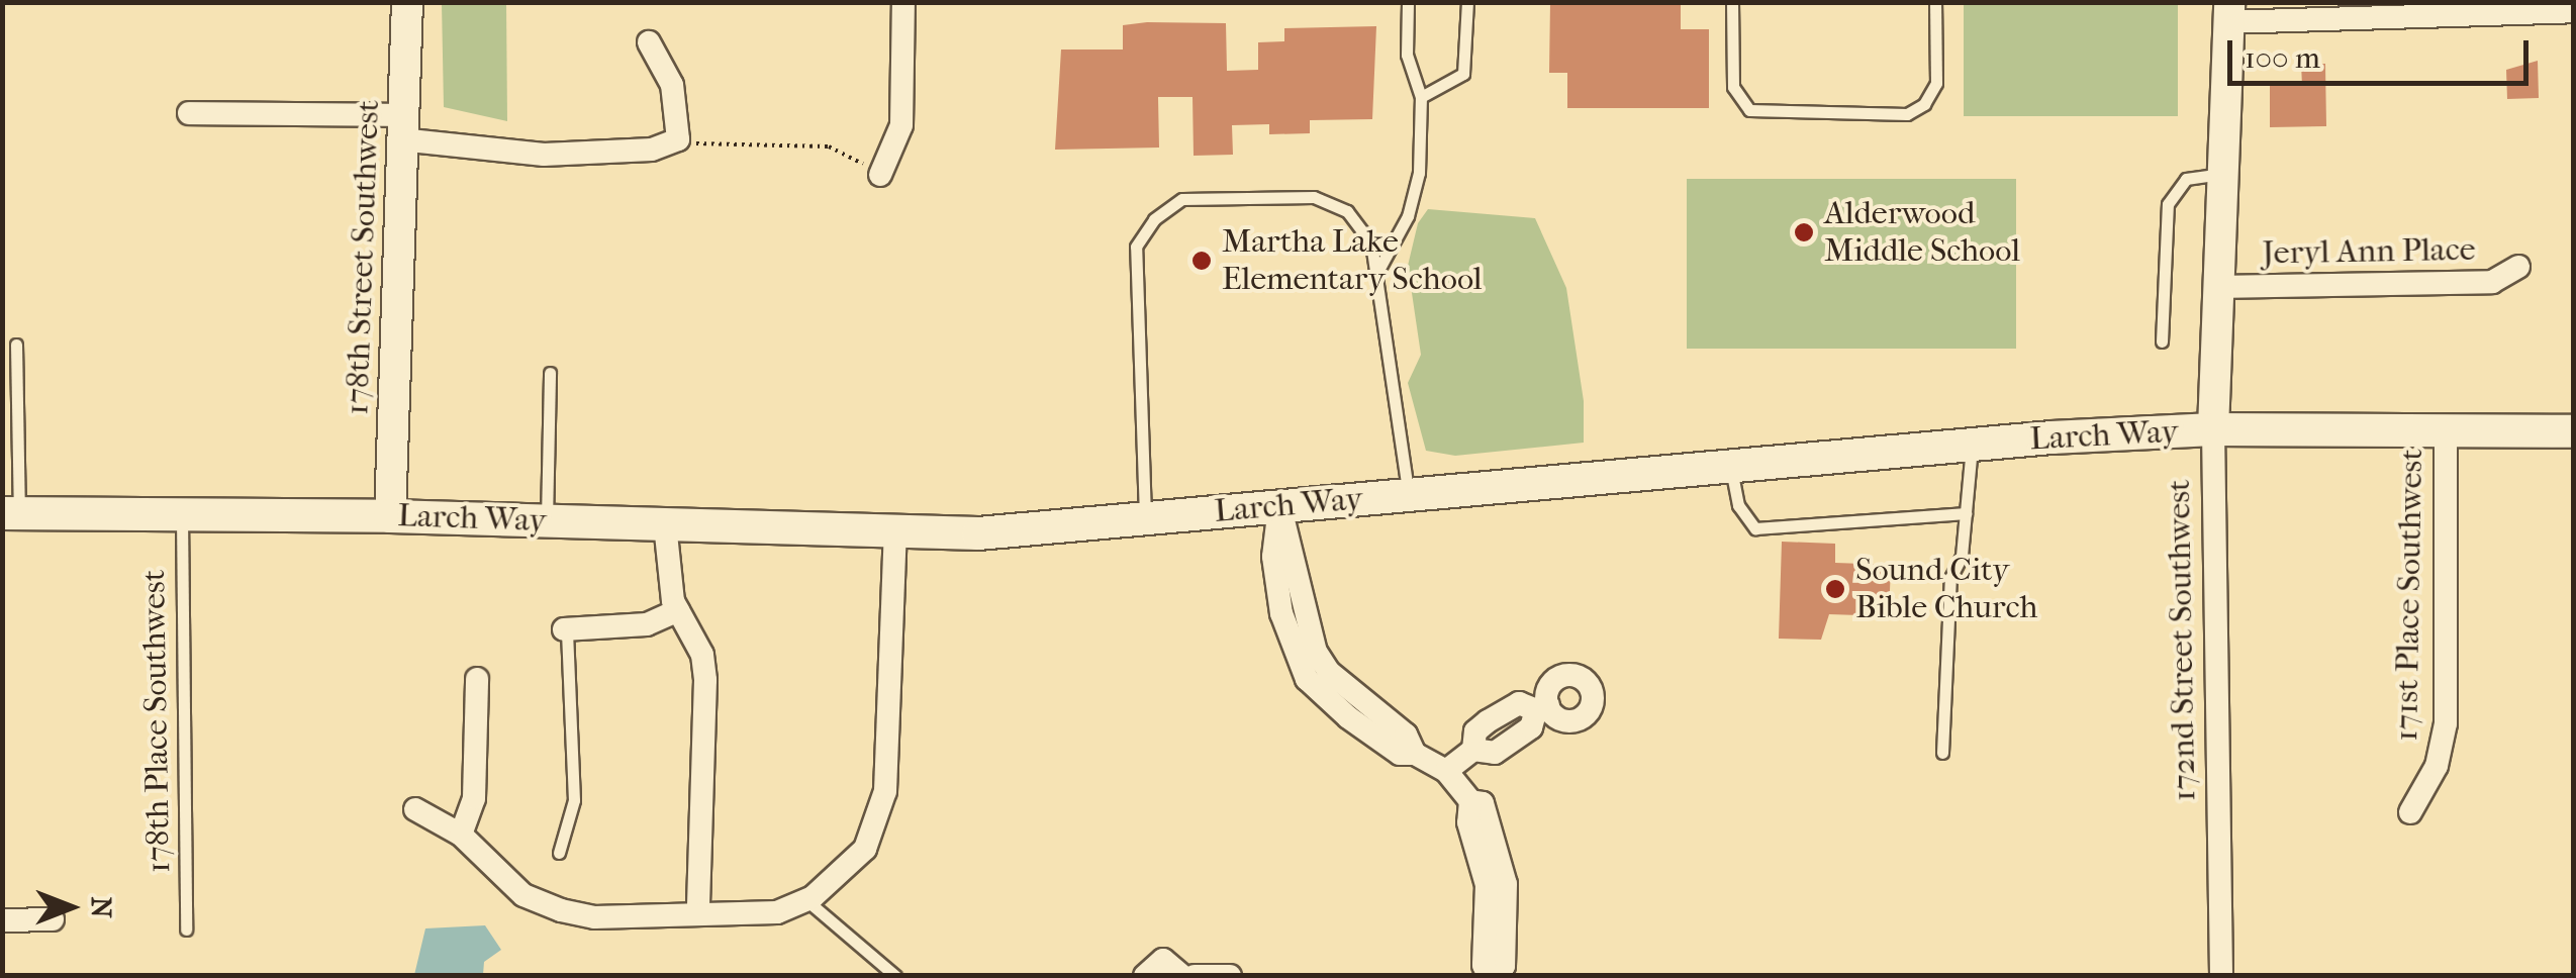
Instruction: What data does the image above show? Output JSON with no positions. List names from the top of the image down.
{
  "streets": {
    "main road": ["Larch Way"],
    "street": [
      "Jeryl Ann Place",
      "178th Street Southwest",
      "171st Place Southwest",
      "172nd Street Southwest"
    ],
    "lane": ["178th Place Southwest"]
  },
  "crossings": [
    ["Jeryl Ann Place", "172nd Street Southwest"],
    ["178th Street Southwest", "Larch Way"],
    ["Larch Way", "171st Place Southwest"],
    ["Larch Way", "172nd Street Southwest"],
    ["Larch Way", "178th Place Southwest"]
  ],
  "places": ["Alderwood Middle School", "Martha Lake Elementary School", "Sound City Bible Church"],
  "scale_bar": "100 m",
  "north": "right"
}
